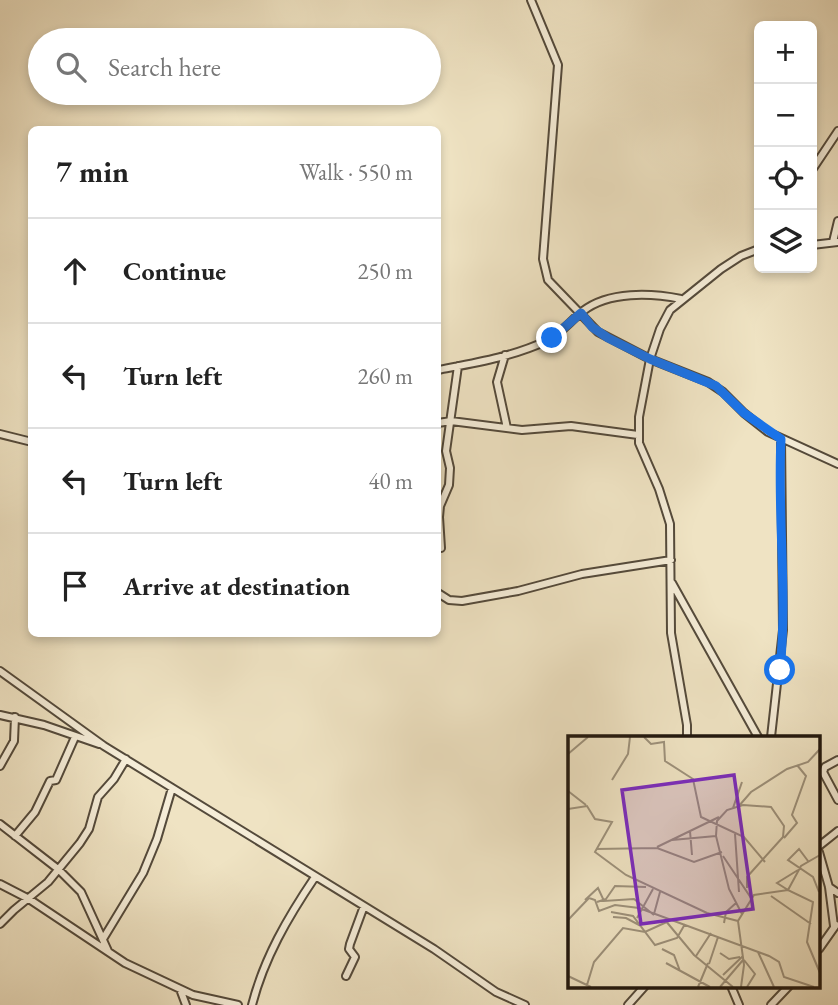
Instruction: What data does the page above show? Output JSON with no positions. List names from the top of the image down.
{
  "page": {
    "map_buttons": ["+", "−"],
    "search": "Search here",
    "heading": ["7 min", "Walk · 550 m"],
    "list": [
      ["Continue", "250 m"],
      ["Turn left", "260 m"],
      ["Turn left", "40 m"],
      "Arrive at destination"
    ]
  }
}
